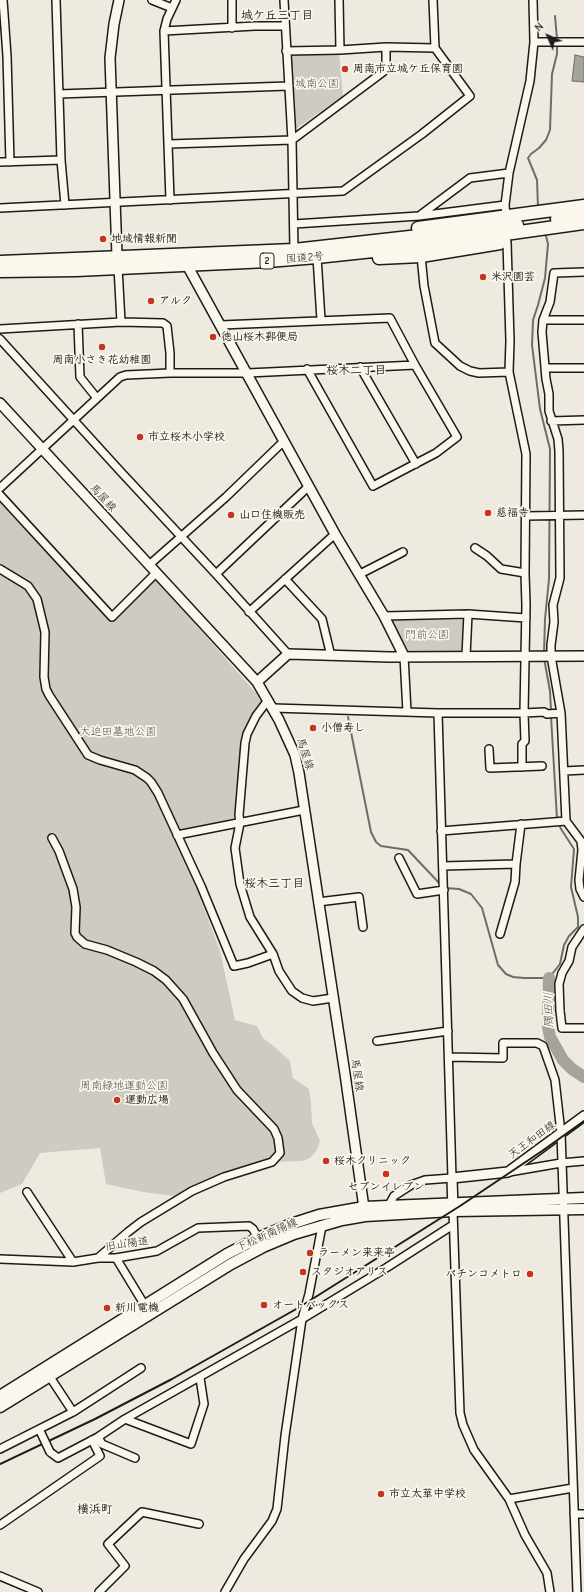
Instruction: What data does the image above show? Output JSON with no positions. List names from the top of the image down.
{
  "streets": {
    "highway": ["国道2号", "2"],
    "main road": ["下松新南陽線"],
    "street": ["馬屋線", "天王和田線", "旧山陽道"]
  },
  "crossings": [
    ["国道2号", "2"],
    ["馬屋線", "下松新南陽線"],
    ["下松新南陽線", "旧山陽道"]
  ],
  "districts": [
    "城ケ丘三丁目",
    "桜木二丁目",
    "桜木三丁目",
    "横浜町"
  ],
  "water": ["隅田川"],
  "parks": [
    "城南公園",
    "門前公園",
    "大迫田墓地公園",
    "周南緑地運動公園"
  ],
  "places": [
    "周南市立城ケ丘保育園",
    "地域情報新聞",
    "米沢園芸",
    "アルク",
    "徳山桜木郵便局",
    "周南小さき花幼稚園",
    "市立桜木小学校",
    "慈福寺",
    "山口住機販売",
    "小僧寿し",
    "運動広場",
    "桜木クリニック",
    "セブンイレブン",
    "ラーメン来来亭",
    "スタジオアリス",
    "パチンコメトロ",
    "オートバックス",
    "新川電機",
    "市立太華中学校"
  ],
  "north": "top left"
}
